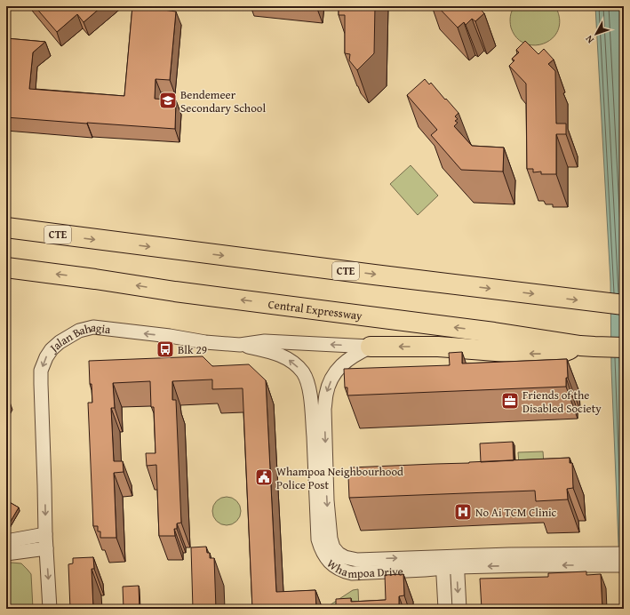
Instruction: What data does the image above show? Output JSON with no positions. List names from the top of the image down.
{
  "streets": {
    "highway": ["CTE", "Central Expressway"],
    "street": ["Jalan Bahagia", "Whampoa Drive"]
  },
  "crossings": [
    ["Jalan Bahagia", "Whampoa Drive"]
  ],
  "places": {
    "school or university": ["Bendemeer Secondary School"],
    "bus stop": ["Blk 29"],
    "office": ["Friends of the Disabled Society"],
    "public building": ["Whampoa Neighbourhood Police Post"],
    "hospital": ["No Ai TCM Clinic"]
  },
  "north": "bottom left"
}
